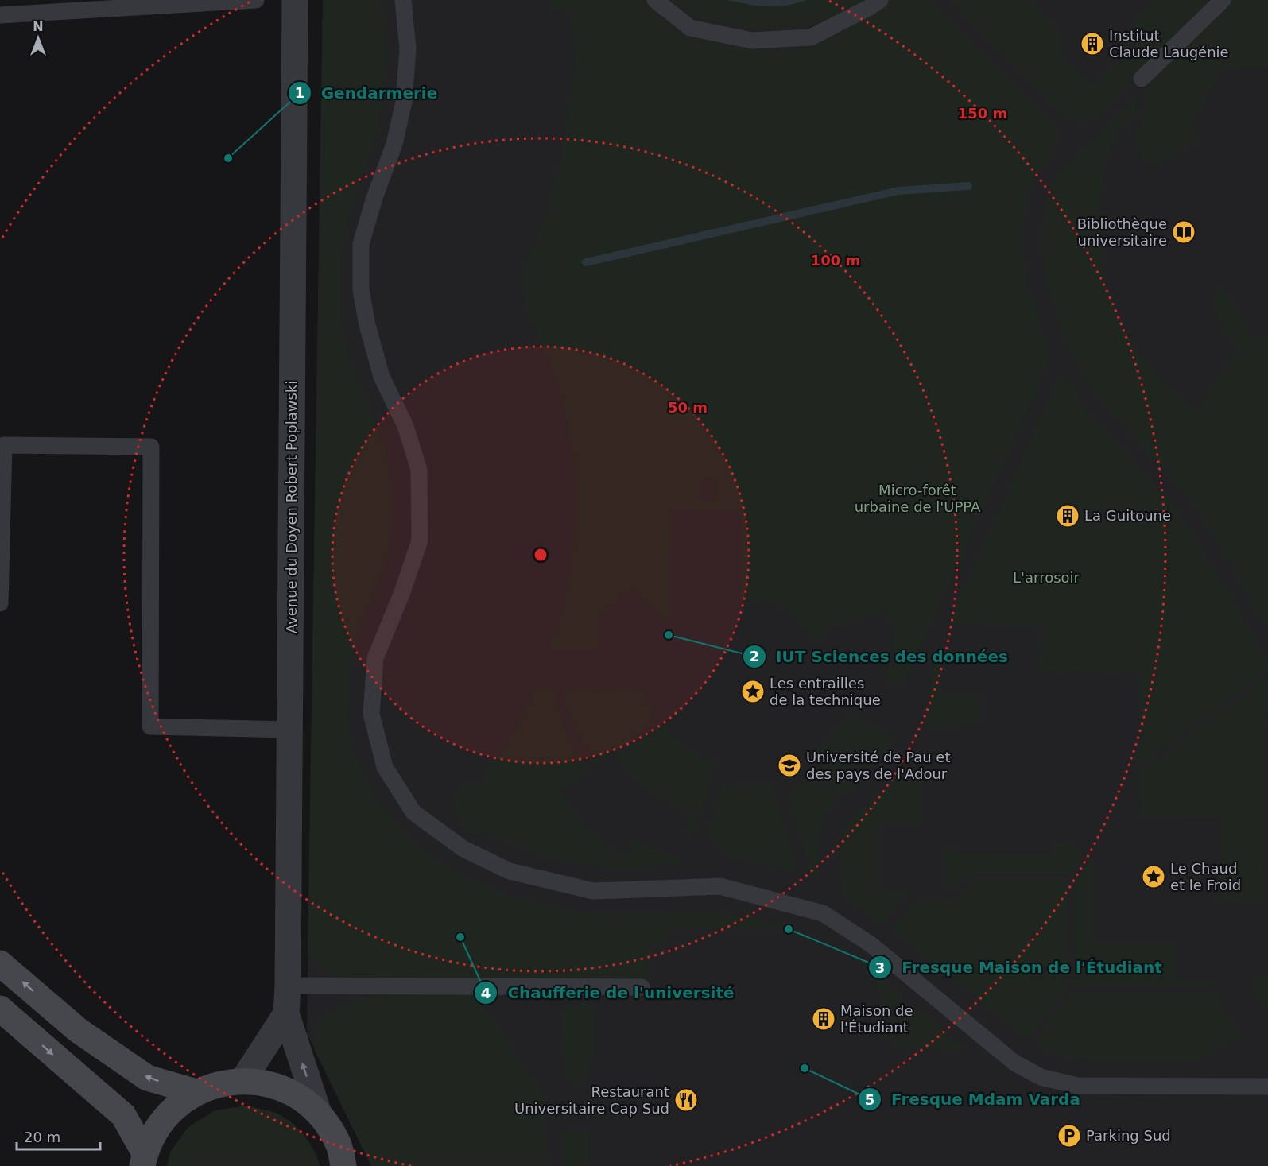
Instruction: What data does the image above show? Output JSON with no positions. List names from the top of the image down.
{
  "streets": {
    "street": ["Avenue du Doyen Robert Poplawski"]
  },
  "parks": ["Micro-forêt urbaine de l'UPPA", "L'arrosoir"],
  "places": {
    "building": ["Institut Claude Laugénie", "La Guitoune", "Maison de l'Étudiant"],
    "other": [
      "Gendarmerie",
      "IUT Sciences des données",
      "Fresque Maison de l'Étudiant",
      "Chaufferie de l'université",
      "Fresque Mdam Varda"
    ],
    "library": ["Bibliothèque universitaire"],
    "place": ["Les entrailles de la technique", "Le Chaud et le Froid"],
    "school or university": ["Université de Pau et des pays de l'Adour"],
    "restaurant": ["Restaurant Universitaire Cap Sud"],
    "parking": ["Parking Sud"]
  },
  "scale_bar": "20 m",
  "north": "top",
  "rings": ["150 m", "100 m", "50 m"]
}
